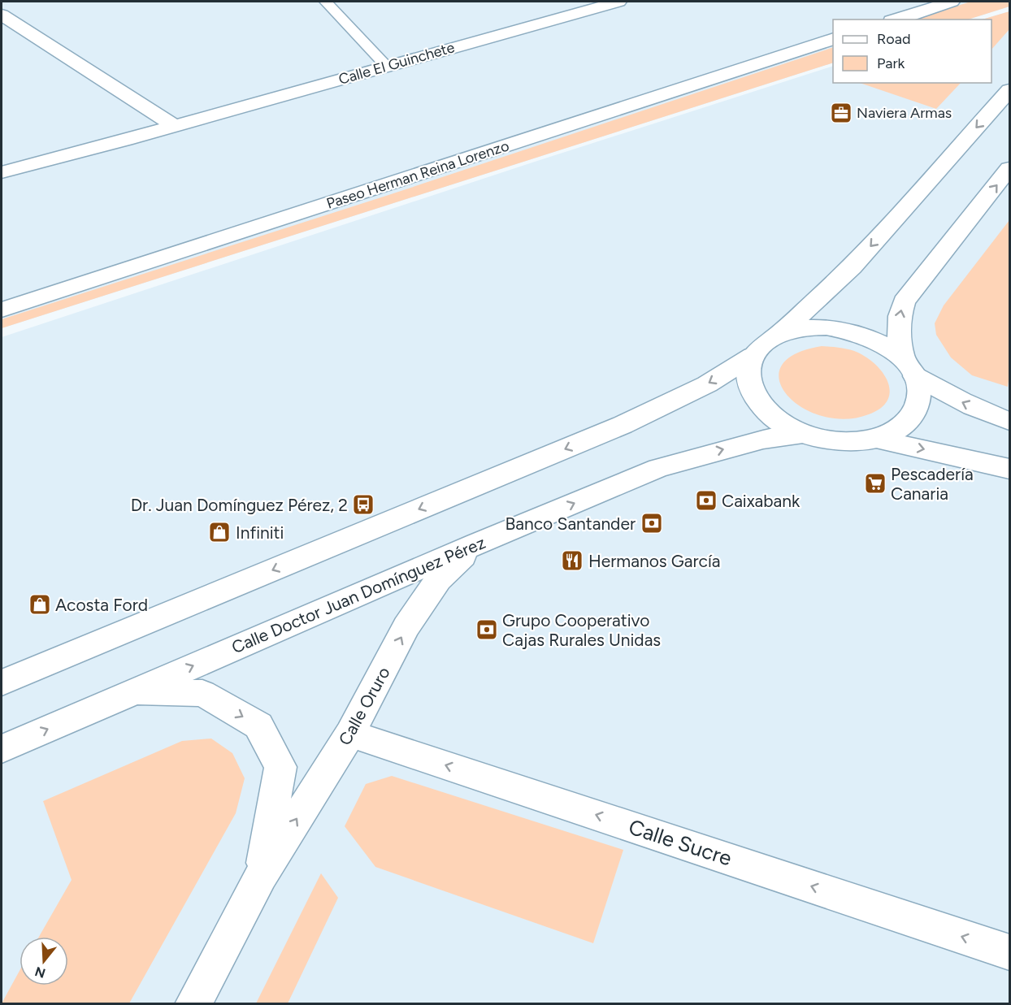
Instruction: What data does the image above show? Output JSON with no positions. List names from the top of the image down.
{
  "streets": {
    "street": [
      "Calle El Guinchete",
      "Paseo Herman Reina Lorenzo",
      "Calle Doctor Juan Domínguez Pérez",
      "Calle Oruro",
      "Calle Sucre"
    ]
  },
  "crossings": [
    ["Calle Doctor Juan Domínguez Pérez", "Calle Oruro"],
    ["Calle Oruro", "Calle Sucre"]
  ],
  "one_way": ["Calle Sucre"],
  "places": {
    "office": ["Naviera Armas"],
    "supermarket": ["Pescadería Canaria"],
    "bank": ["Caixabank", "Banco Santander", "Grupo Cooperativo Cajas Rurales Unidas"],
    "bus stop": ["Dr. Juan Domínguez Pérez, 2"],
    "shop": ["Infiniti", "Acosta Ford"],
    "restaurant": ["Hermanos García"]
  },
  "legend": ["Road", "Park"],
  "north": "bottom"
}
